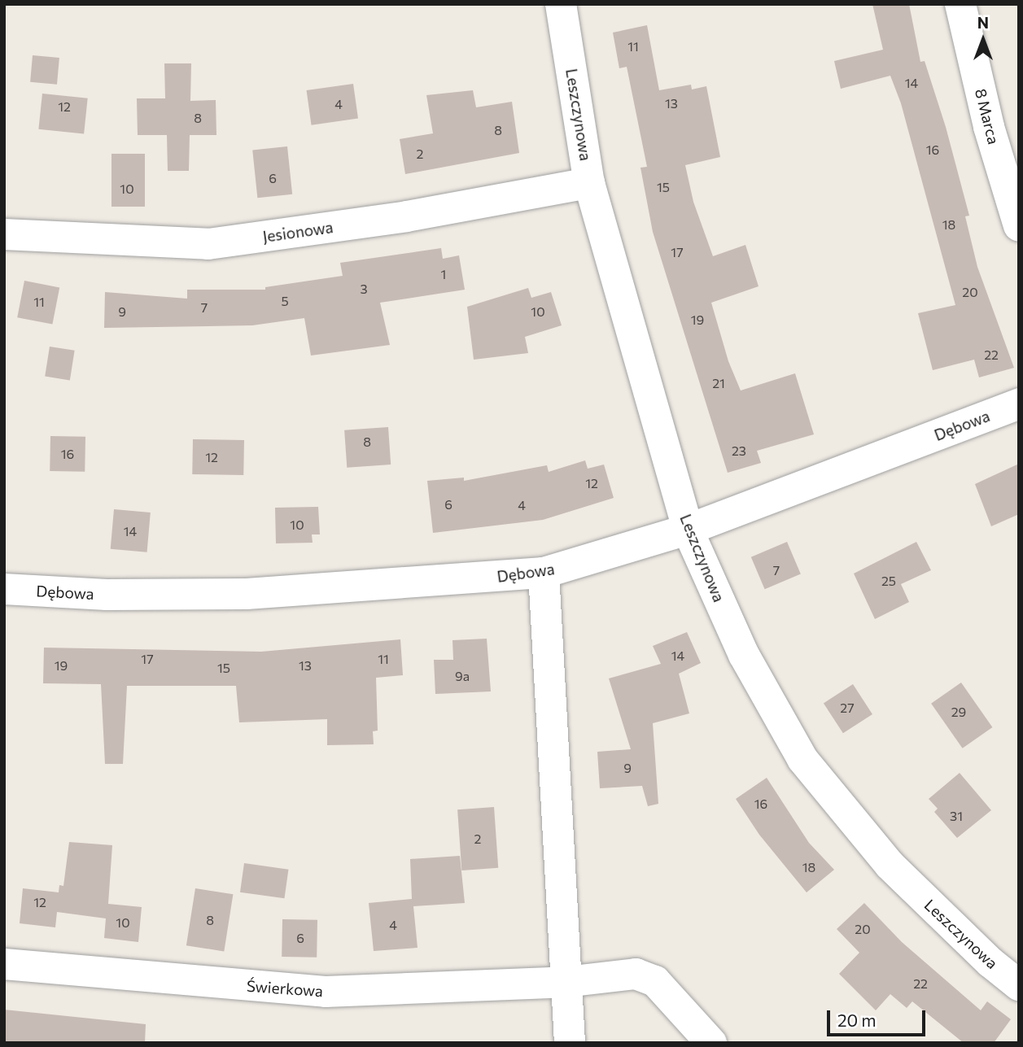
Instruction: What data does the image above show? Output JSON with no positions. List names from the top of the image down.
{
  "streets": {
    "street": [
      "Leszczynowa",
      "8 Marca",
      "Jesionowa",
      "Dębowa",
      "Świerkowa"
    ]
  },
  "crossings": [
    ["Leszczynowa", "Jesionowa"],
    ["Leszczynowa", "Dębowa"]
  ],
  "house_numbers": [
    "11",
    "14",
    "13",
    "4",
    "12",
    "8",
    "8",
    "16",
    "2",
    "6",
    "15",
    "10",
    "18",
    "17",
    "1",
    "3",
    "20",
    "5",
    "11",
    "7",
    "9",
    "10",
    "19",
    "22",
    "21",
    "8",
    "23",
    "16",
    "12",
    "12",
    "6",
    "4",
    "10",
    "14",
    "7",
    "25",
    "14",
    "17",
    "11",
    "19",
    "13",
    "15",
    "9a",
    "27",
    "29",
    "9",
    "16",
    "31",
    "2",
    "18",
    "12",
    "8",
    "10",
    "4",
    "20",
    "6",
    "22"
  ],
  "scale_bar": "20 m",
  "north": "top"
}
